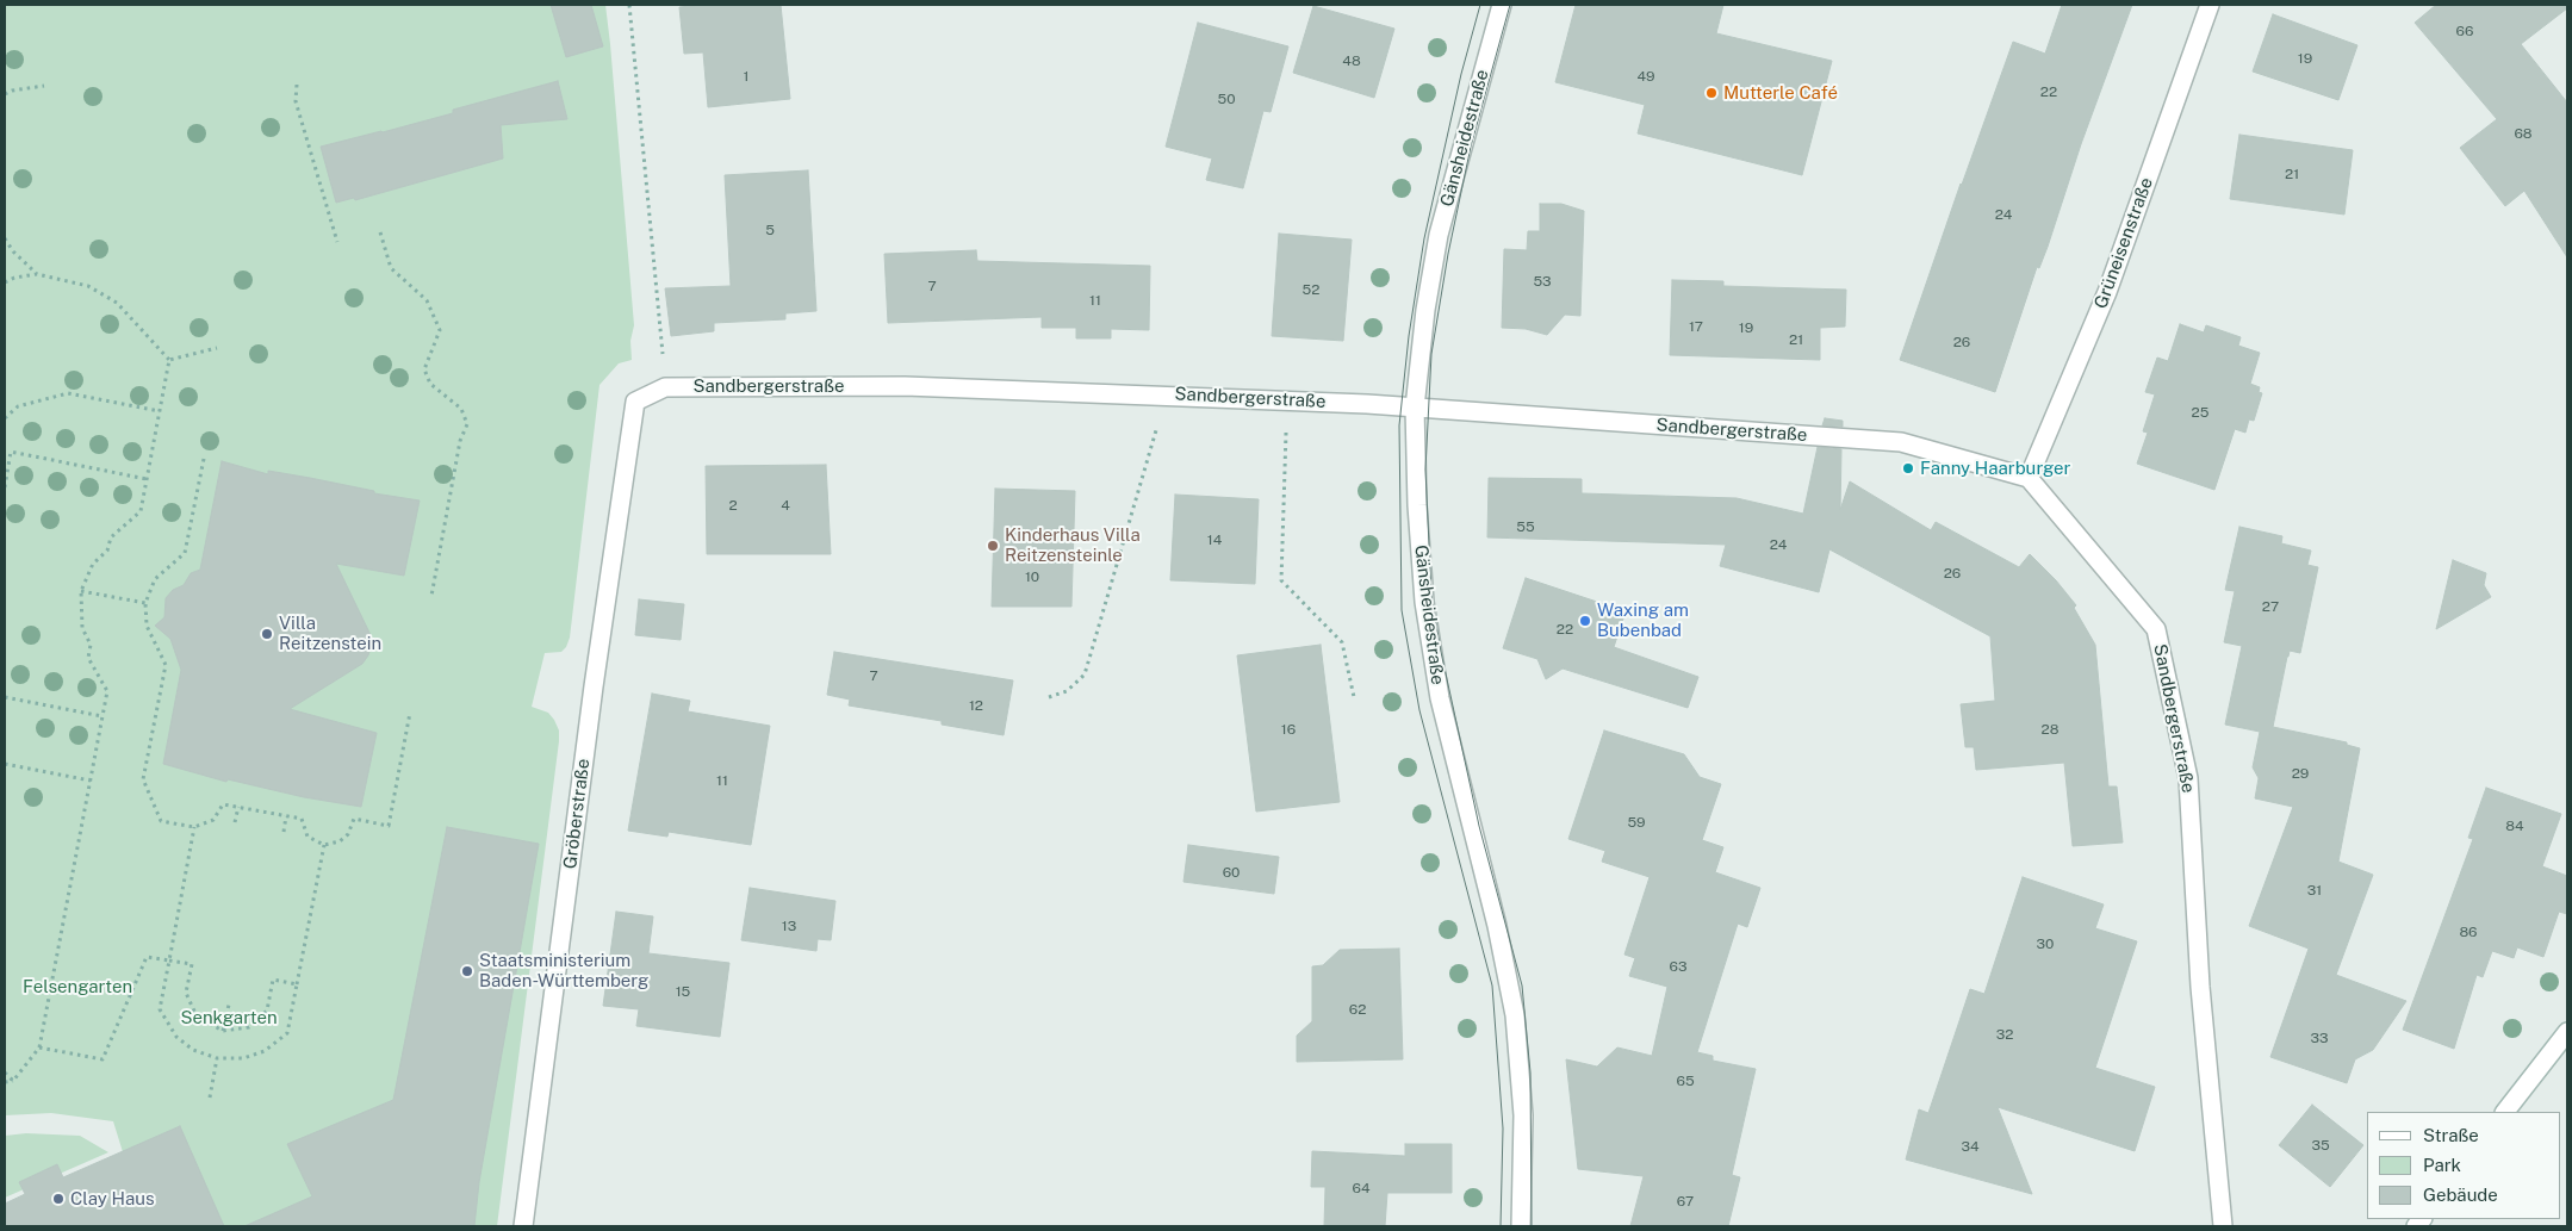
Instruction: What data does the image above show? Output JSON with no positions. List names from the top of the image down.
{
  "streets": {
    "street": [
      "Gänsheidestraße",
      "Grüneisenstraße",
      "Sandbergerstraße",
      "Gröberstraße"
    ]
  },
  "crossings": [
    ["Gänsheidestraße", "Sandbergerstraße"],
    ["Grüneisenstraße", "Sandbergerstraße"],
    ["Sandbergerstraße", "Gröberstraße"]
  ],
  "parks": ["Felsengarten", "Senkgarten"],
  "places": [
    "Mutterle Café",
    "Fanny Haarburger",
    "Kinderhaus Villa Reitzensteinle",
    "Waxing am Bubenbad",
    "Villa Reitzenstein",
    "Staatsministerium Baden-Württemberg",
    "Clay Haus"
  ],
  "house_numbers": [
    "66",
    "19",
    "48",
    "1",
    "49",
    "22",
    "50",
    "68",
    "21",
    "24",
    "5",
    "53",
    "7",
    "52",
    "11",
    "17",
    "19",
    "21",
    "26",
    "25",
    "2",
    "4",
    "55",
    "14",
    "24",
    "26",
    "10",
    "27",
    "22",
    "7",
    "12",
    "16",
    "28",
    "29",
    "11",
    "59",
    "84",
    "60",
    "31",
    "13",
    "86",
    "30",
    "63",
    "15",
    "62",
    "32",
    "33",
    "65",
    "35",
    "34",
    "64",
    "67"
  ],
  "legend": ["Straße", "Park", "Gebäude"]
}
